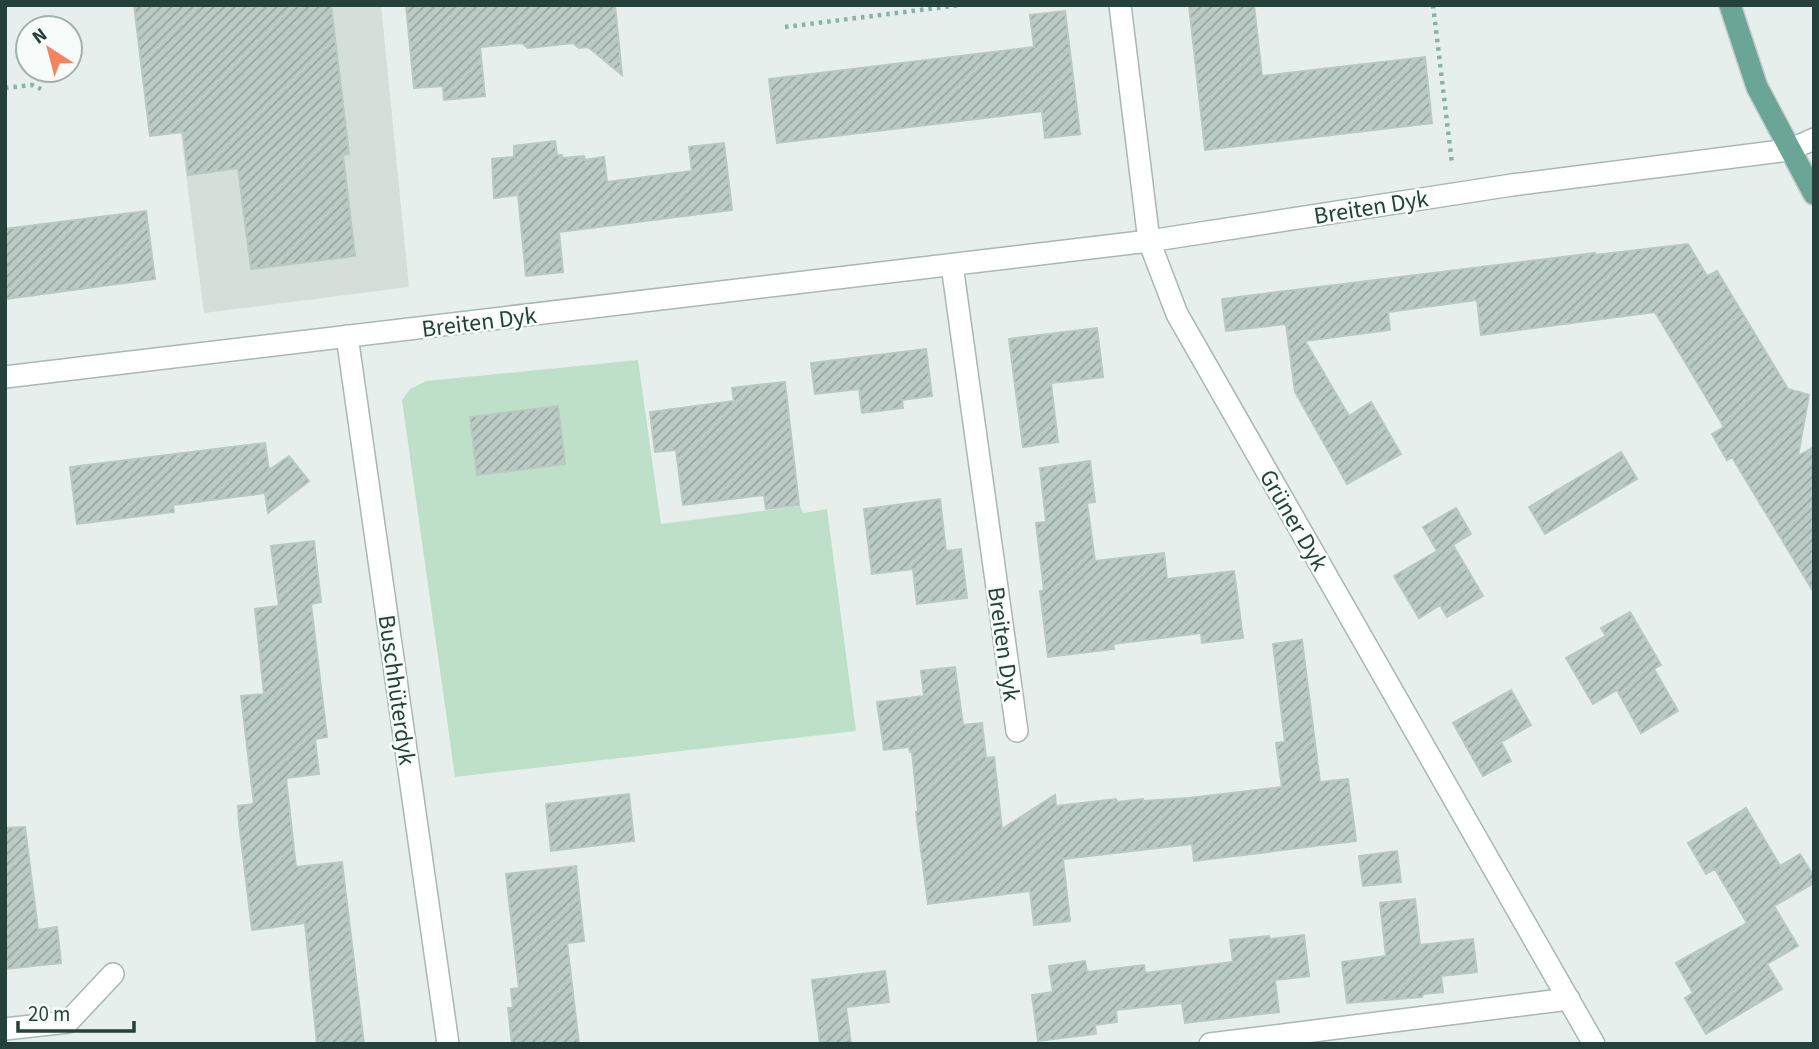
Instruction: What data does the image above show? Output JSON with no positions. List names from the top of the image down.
{
  "streets": {
    "street": ["Breiten Dyk", "Grüner Dyk", "Buschhüterdyk"]
  },
  "crossings": [
    ["Breiten Dyk", "Grüner Dyk"],
    ["Breiten Dyk", "Buschhüterdyk"]
  ],
  "scale_bar": "20 m",
  "north": "top left"
}
